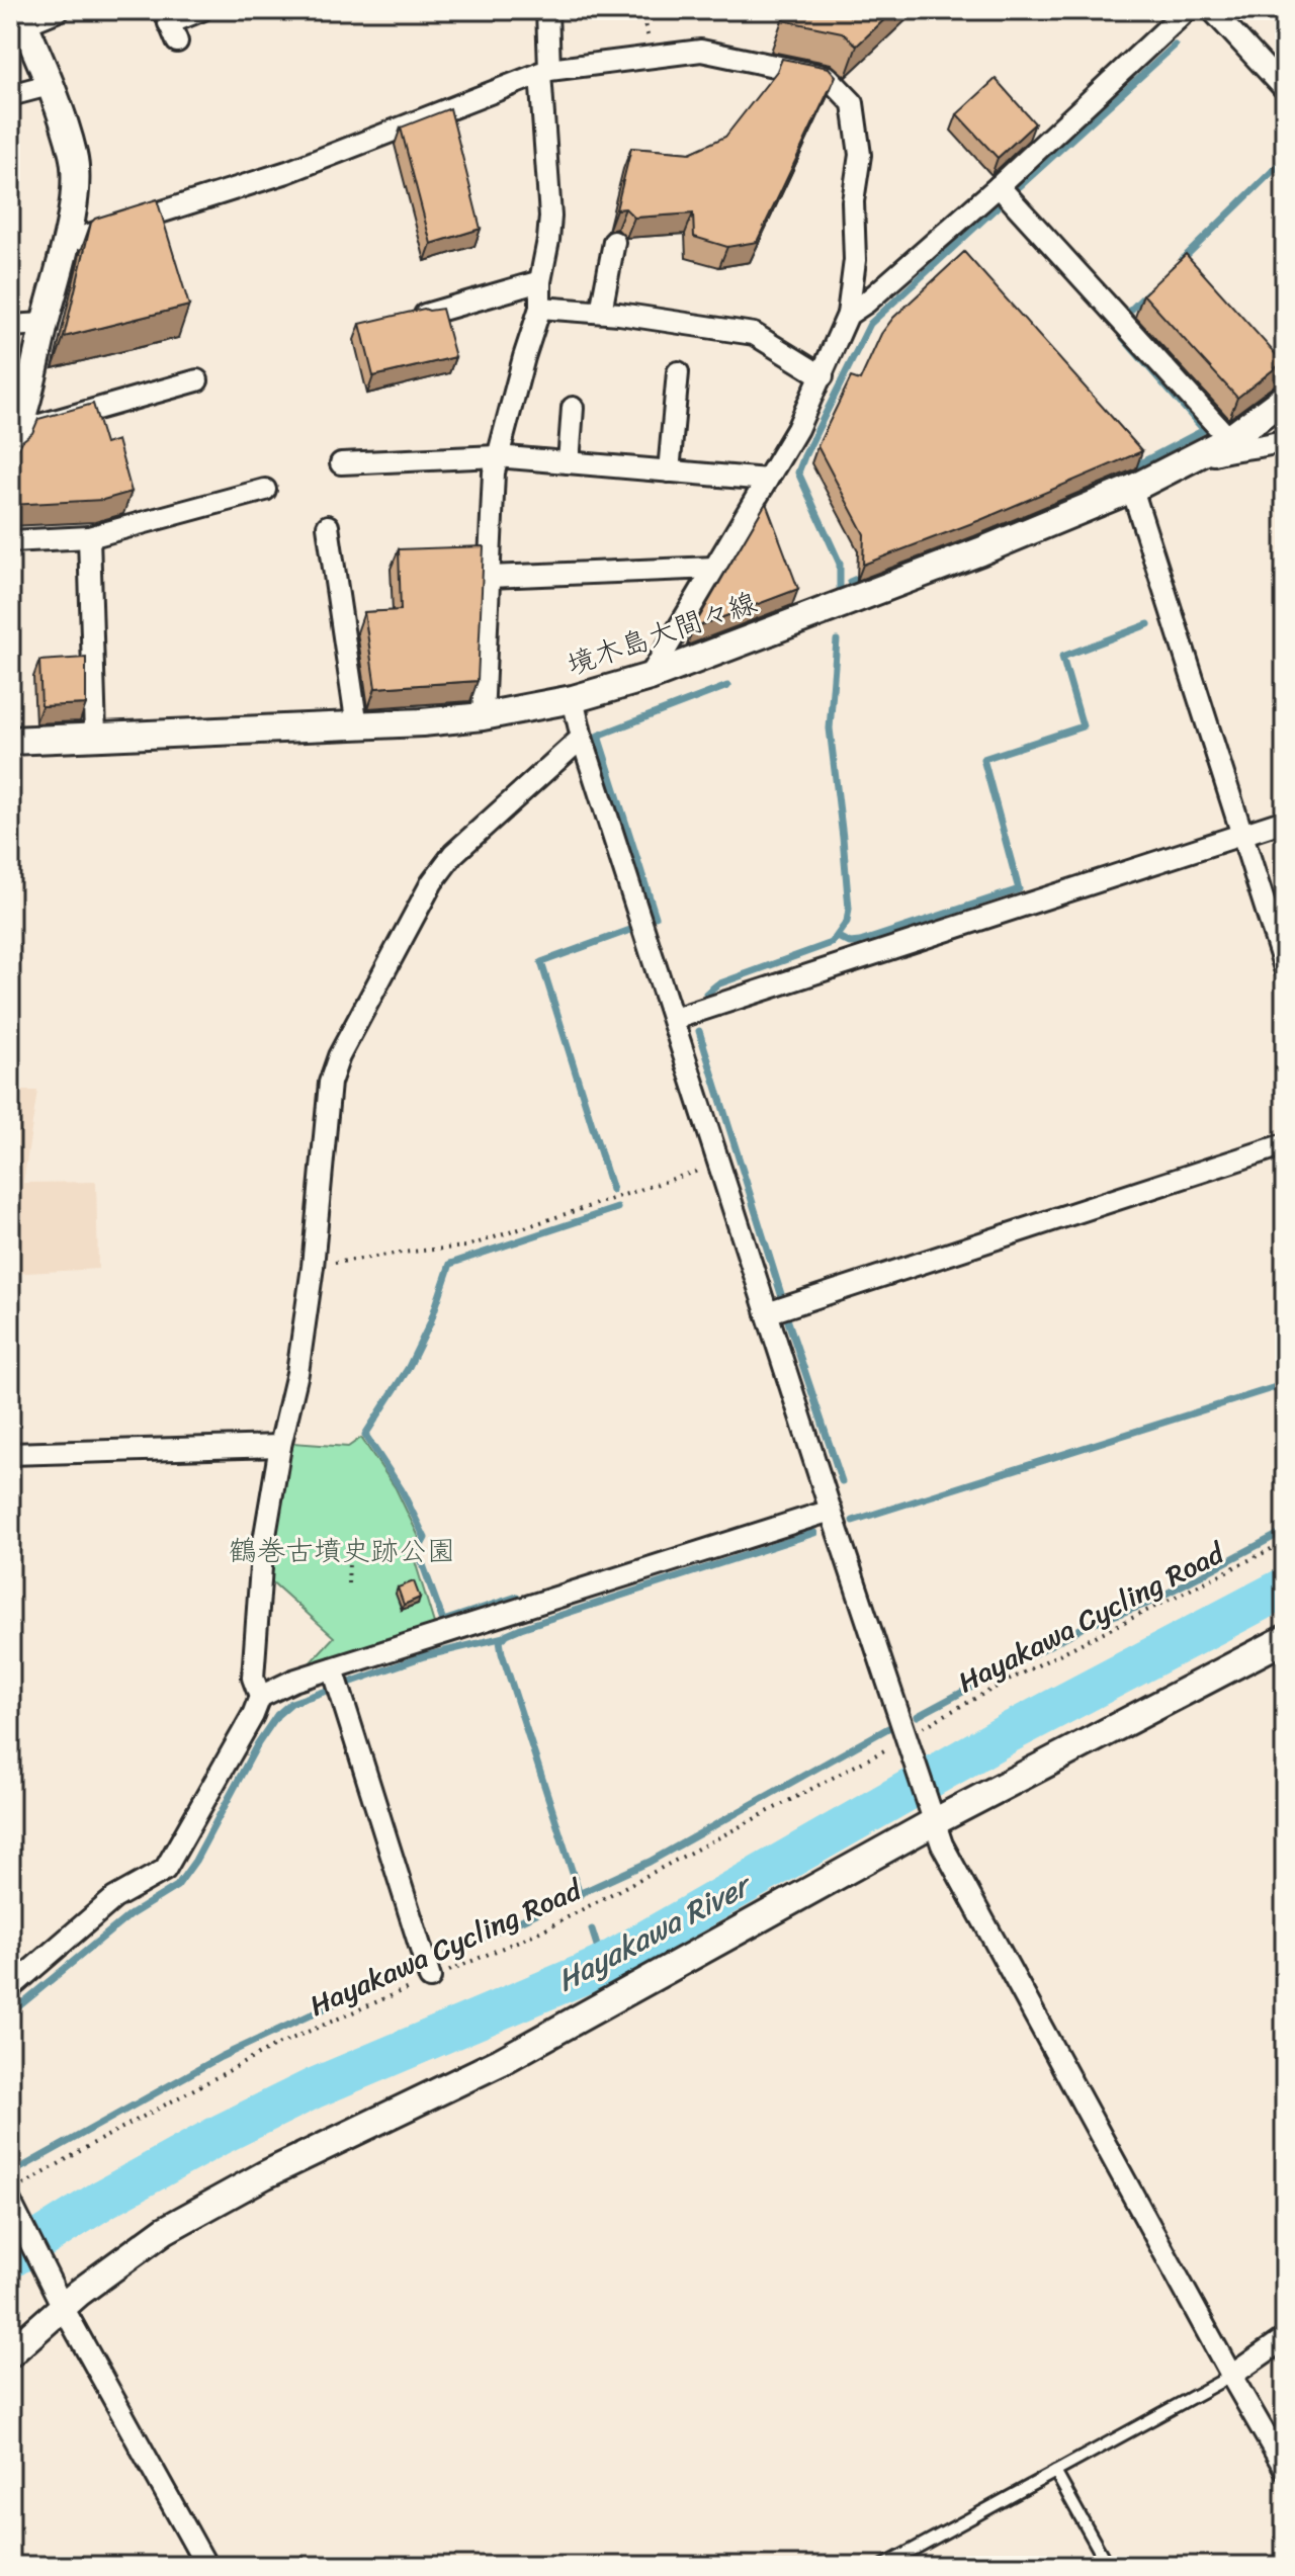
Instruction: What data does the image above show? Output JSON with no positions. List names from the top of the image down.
{
  "streets": {
    "street": ["境木島大間々線"],
    "path": ["Hayakawa Cycling Road"]
  },
  "water": ["Hayakawa River"],
  "parks": ["鶴巻古墳史跡公園"]
}
